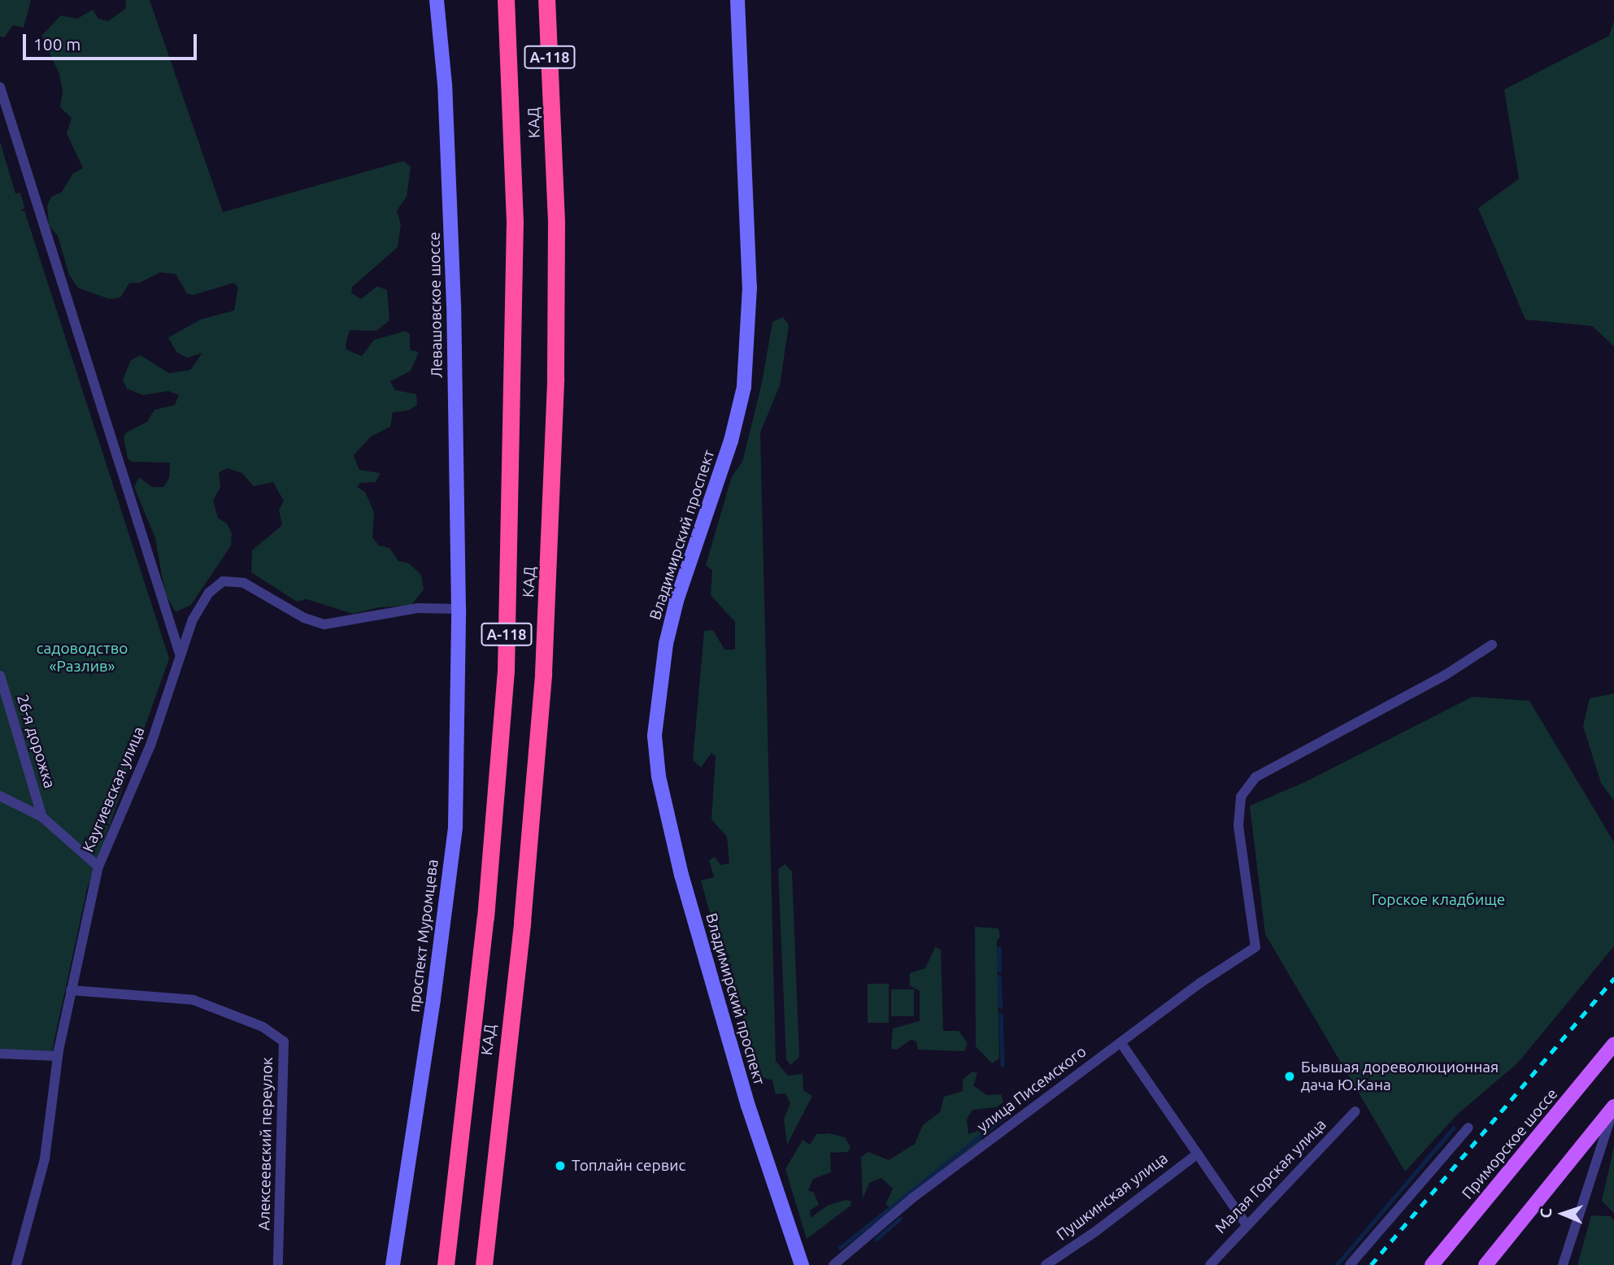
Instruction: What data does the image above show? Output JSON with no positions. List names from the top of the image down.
{
  "streets": {
    "highway": ["А-118", "КАД"],
    "main road": [
      "Левашовское шоссе",
      "Владимирский проспект",
      "проспект Муромцева",
      "Приморское шоссе"
    ],
    "street": [
      "26-я дорожка",
      "Каугиевская улица",
      "улица Писемского",
      "Алексеевский переулок",
      "Малая Горская улица",
      "Пушкинская улица"
    ]
  },
  "crossings": [
    ["Левашовское шоссе", "Каугиевская улица"],
    ["Левашовское шоссе", "проспект Муромцева"],
    ["Каугиевская улица", "проспект Муромцева"],
    ["Каугиевская улица", "Алексеевский переулок"]
  ],
  "parks": ["садоводство «Разлив»", "Горское кладбище"],
  "places": ["Бывшая дореволюционная дача Ю.Кана", "Топлайн сервис"],
  "scale_bar": "100 m",
  "north": "left"
}
